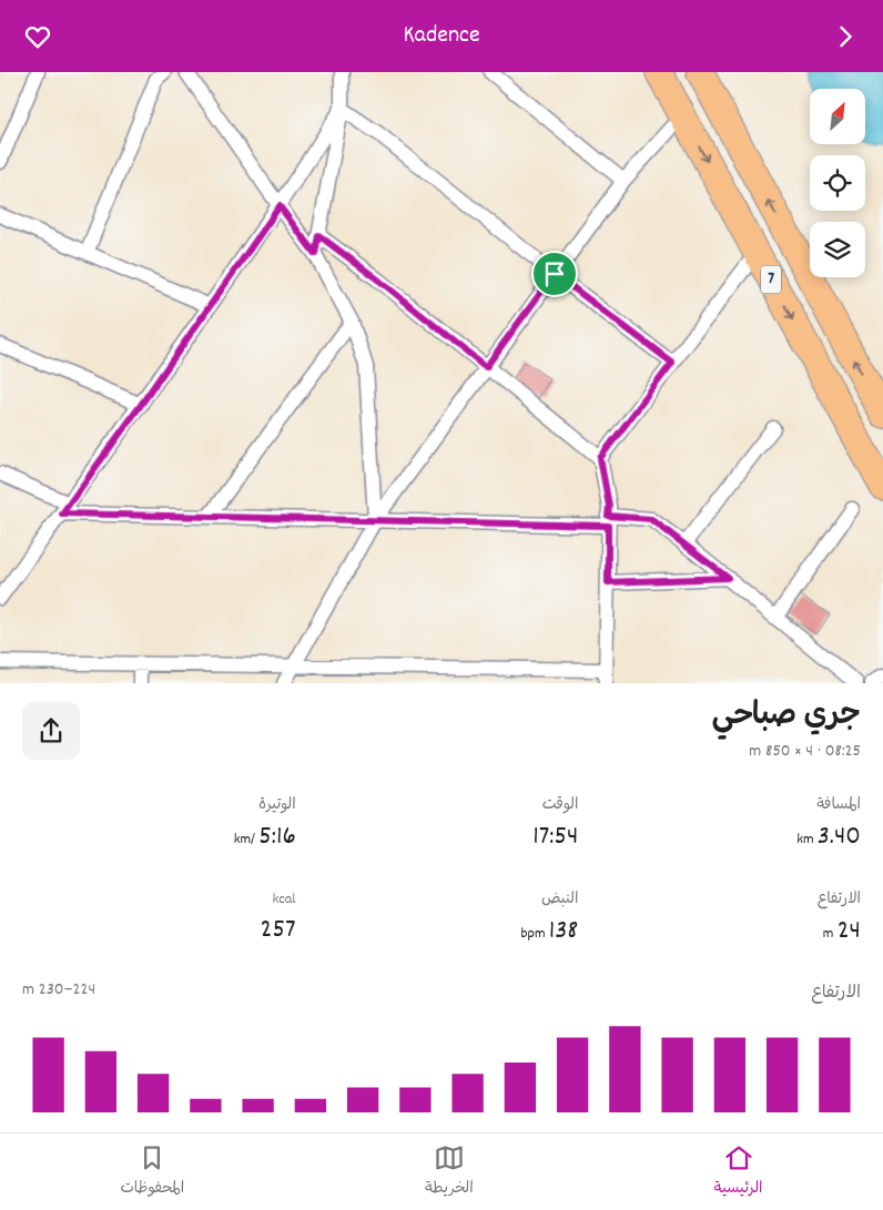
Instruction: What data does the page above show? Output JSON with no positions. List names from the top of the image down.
{
  "streets": {
    "highway": ["7"]
  },
  "north": "top right",
  "page": {
    "header": "Kadence",
    "heading": ["جري صباحي", "08:25 · 4 × 850 m"],
    "stats": [
      ["المسافة", "3.40 km"],
      ["الوقت", "17:54"],
      ["الوتيرة", "5:16 /km"],
      ["الارتفاع", "24 m"],
      ["النبض", "138 bpm"],
      ["kcal", "257"]
    ],
    "chart": ["الارتفاع", "224–230 m"],
    "tabs": ["الرئيسية", "الخريطة", "المحفوظات"]
  }
}
